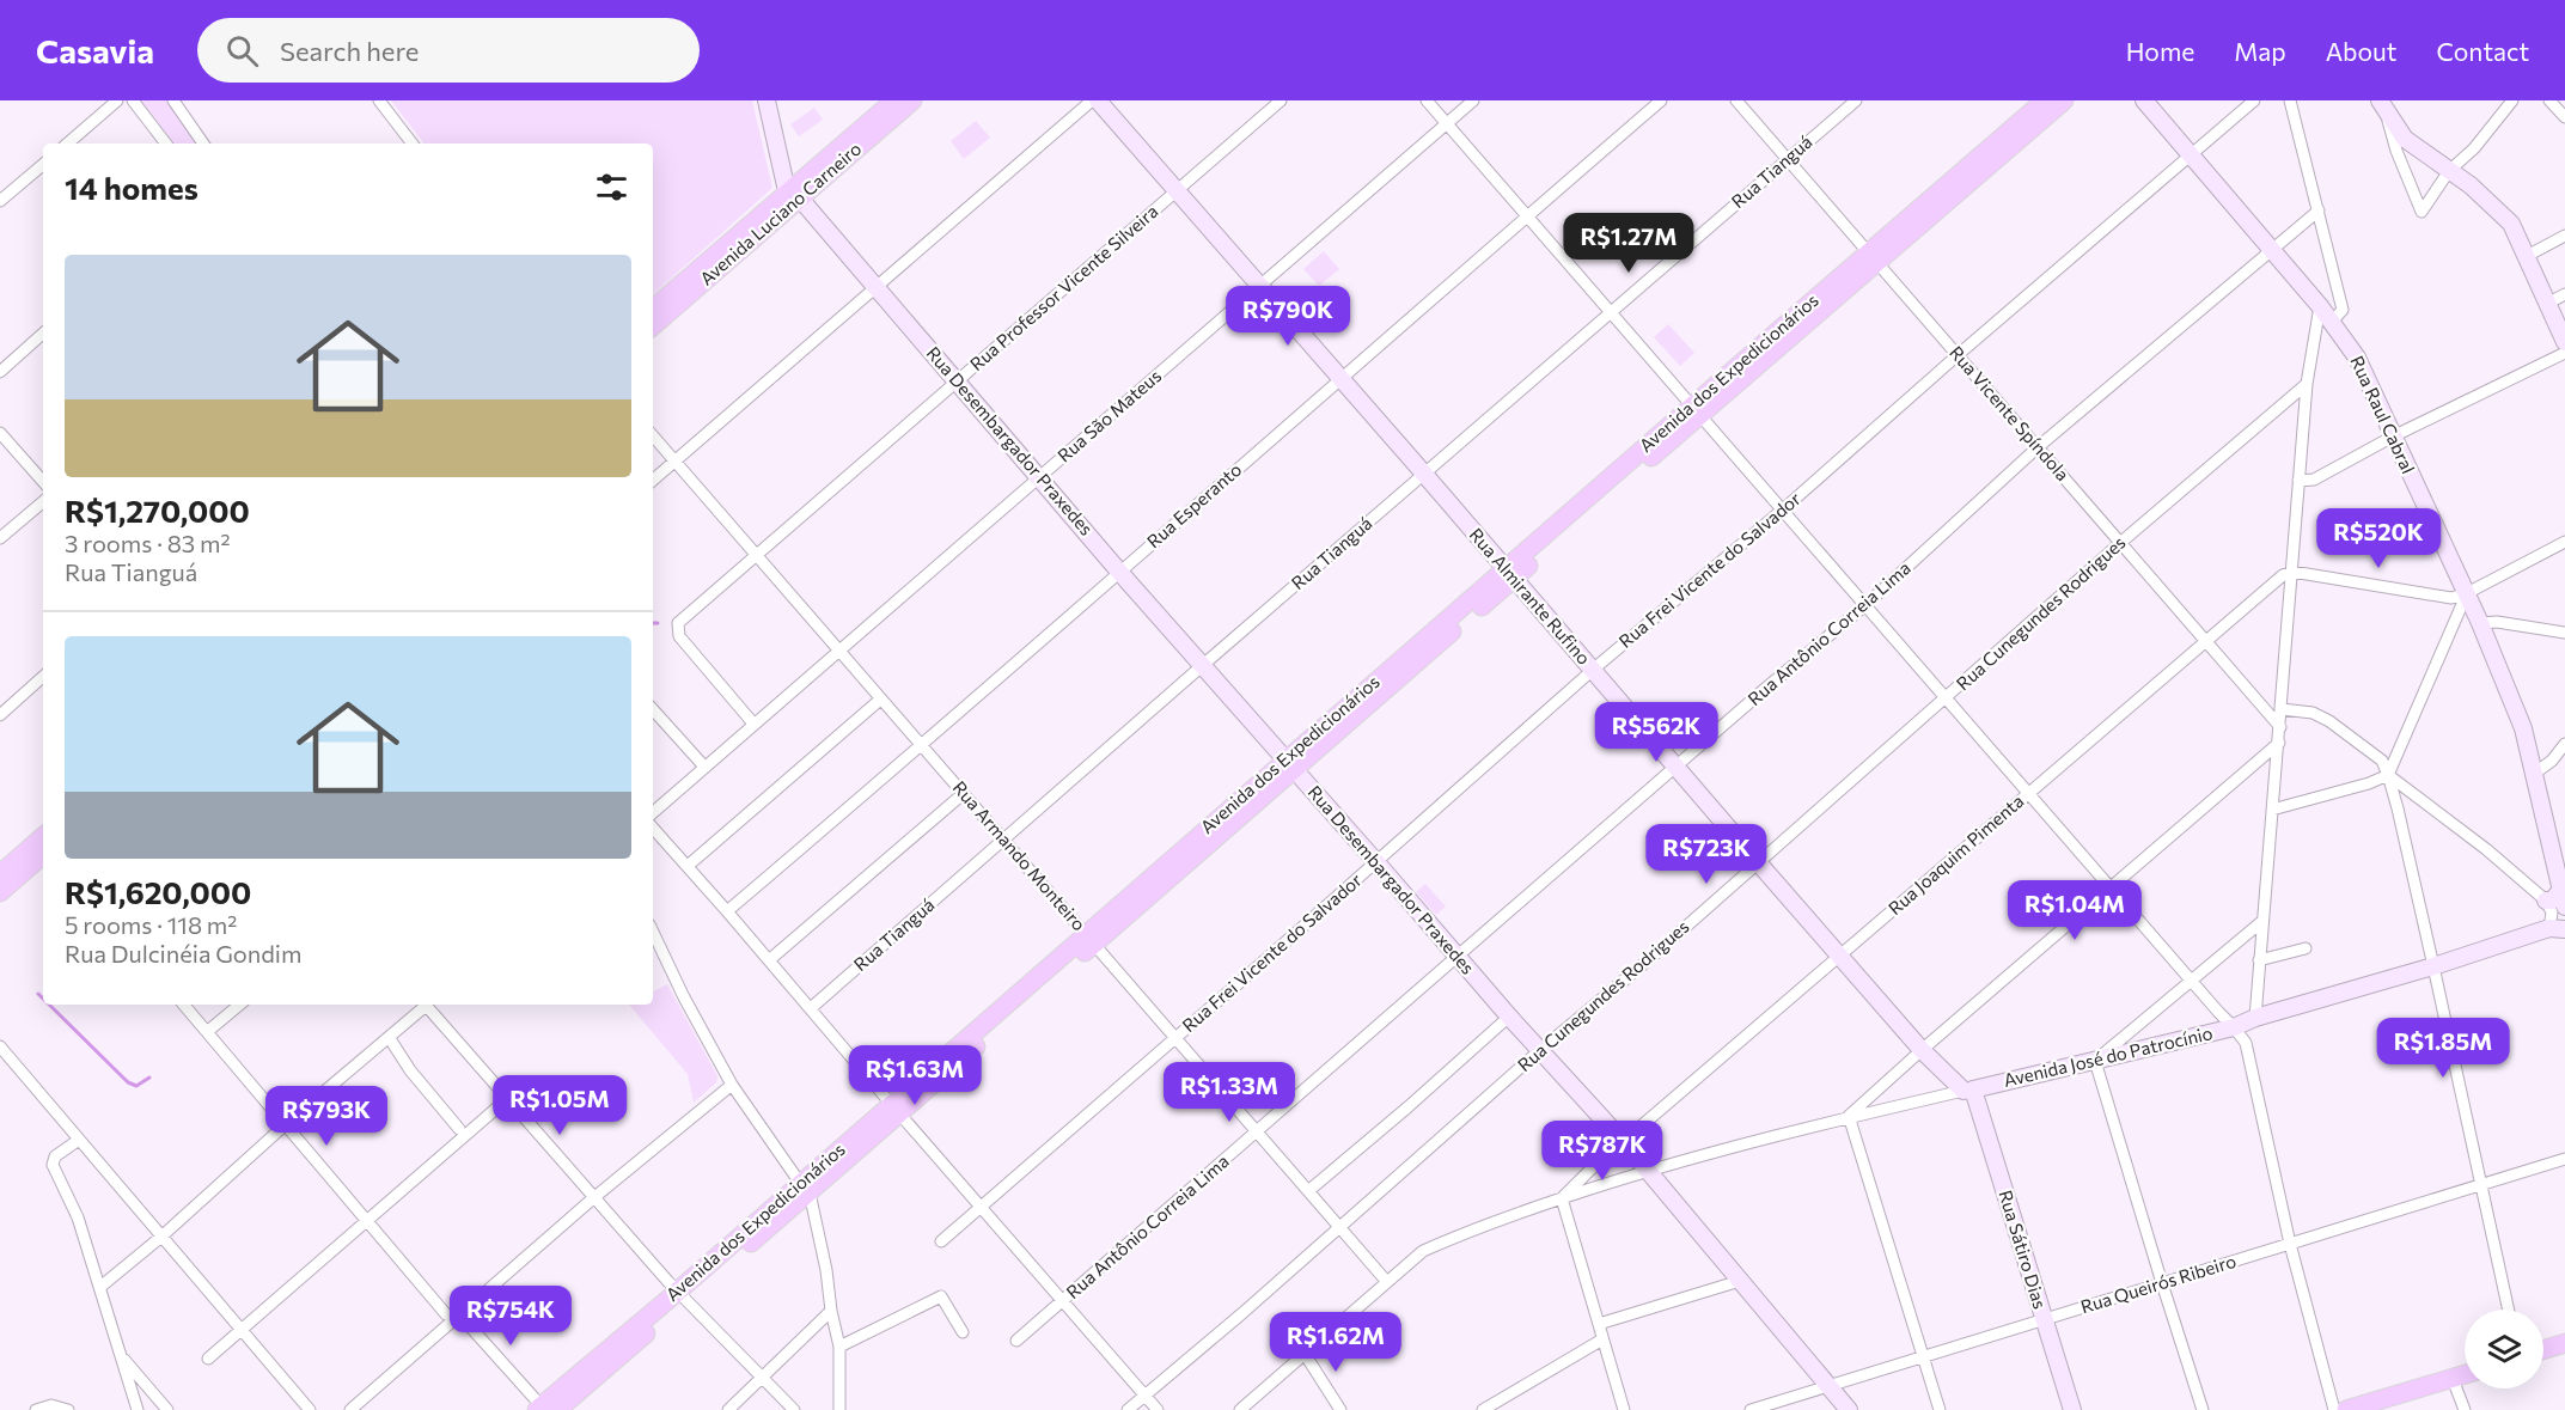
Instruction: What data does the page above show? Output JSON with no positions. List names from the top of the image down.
{
  "streets": {
    "main road": ["Avenida Luciano Carneiro", "Avenida dos Expedicionários"],
    "street": [
      "Rua Tianguá",
      "Rua Professor Vicente Silveira",
      "Rua Vicente Spíndola",
      "Rua Raul Cabral",
      "Rua São Mateus",
      "Rua Desembargador Praxedes",
      "Rua Esperanto",
      "Rua Frei Vicente do Salvador",
      "Rua Almirante Rufino",
      "Rua Cunegundes Rodrigues",
      "Rua Antônio Correia Lima",
      "Rua Joaquim Pimenta",
      "Rua Armando Monteiro",
      "Avenida José do Patrocínio",
      "Rua Sátiro Dias",
      "Rua Queirós Ribeiro"
    ]
  },
  "crossings": [
    ["Rua Tianguá", "Rua Vicente Spíndola"],
    ["Rua Tianguá", "Rua Desembargador Praxedes"],
    ["Rua Tianguá", "Rua Almirante Rufino"],
    ["Rua Tianguá", "Rua Armando Monteiro"],
    ["Avenida Luciano Carneiro", "Rua Desembargador Praxedes"],
    ["Rua Professor Vicente Silveira", "Rua São Mateus"],
    ["Rua Professor Vicente Silveira", "Rua Desembargador Praxedes"],
    ["Rua Professor Vicente Silveira", "Rua Almirante Rufino"],
    ["Rua Professor Vicente Silveira", "Rua Armando Monteiro"],
    ["Avenida dos Expedicionários", "Rua Vicente Spíndola"],
    ["Avenida dos Expedicionários", "Rua Desembargador Praxedes"],
    ["Avenida dos Expedicionários", "Rua Almirante Rufino"],
    ["Avenida dos Expedicionários", "Rua Armando Monteiro"],
    ["Rua Vicente Spíndola", "Rua Frei Vicente do Salvador"],
    ["Rua Vicente Spíndola", "Rua Cunegundes Rodrigues"],
    ["Rua Vicente Spíndola", "Rua Antônio Correia Lima"],
    ["Rua Vicente Spíndola", "Rua Joaquim Pimenta"],
    ["Rua Raul Cabral", "Rua Frei Vicente do Salvador"],
    ["Rua Raul Cabral", "Rua Antônio Correia Lima"],
    ["Rua São Mateus", "Rua Desembargador Praxedes"],
    ["Rua São Mateus", "Rua Almirante Rufino"],
    ["Rua São Mateus", "Rua Armando Monteiro"],
    ["Rua Desembargador Praxedes", "Rua Esperanto"],
    ["Rua Desembargador Praxedes", "Rua Frei Vicente do Salvador"],
    ["Rua Desembargador Praxedes", "Rua Cunegundes Rodrigues"],
    ["Rua Desembargador Praxedes", "Rua Antônio Correia Lima"],
    ["Rua Desembargador Praxedes", "Rua Joaquim Pimenta"],
    ["Rua Desembargador Praxedes", "Avenida José do Patrocínio"],
    ["Rua Desembargador Praxedes", "Rua Queirós Ribeiro"],
    ["Rua Esperanto", "Rua Almirante Rufino"],
    ["Rua Esperanto", "Rua Armando Monteiro"],
    ["Rua Frei Vicente do Salvador", "Rua Almirante Rufino"],
    ["Rua Frei Vicente do Salvador", "Rua Armando Monteiro"],
    ["Rua Almirante Rufino", "Rua Cunegundes Rodrigues"],
    ["Rua Almirante Rufino", "Rua Antônio Correia Lima"],
    ["Rua Almirante Rufino", "Rua Joaquim Pimenta"],
    ["Rua Almirante Rufino", "Avenida José do Patrocínio"],
    ["Rua Almirante Rufino", "Rua Sátiro Dias"],
    ["Rua Cunegundes Rodrigues", "Rua Armando Monteiro"],
    ["Rua Antônio Correia Lima", "Rua Armando Monteiro"],
    ["Rua Joaquim Pimenta", "Avenida José do Patrocínio"],
    ["Rua Armando Monteiro", "Avenida José do Patrocínio"],
    ["Avenida José do Patrocínio", "Rua Sátiro Dias"],
    ["Rua Sátiro Dias", "Rua Queirós Ribeiro"]
  ],
  "page": {
    "header": "Casavia",
    "search": "Search here",
    "nav": [
      "Home",
      "Map",
      "About",
      "Contact"
    ],
    "heading": "14 homes",
    "price": [
      "R$1.27M",
      "R$790K",
      "R$520K",
      "R$562K",
      "R$723K",
      "R$1.04M",
      "R$1.85M",
      "R$1.63M",
      "R$1.33M",
      "R$1.05M",
      "R$793K",
      "R$787K",
      "R$754K",
      "R$1.62M"
    ],
    "list": [
      {
        "name": "R$1,270,000",
        "note": "3 rooms · 83 m² · Rua Tianguá"
      },
      {
        "name": "R$1,620,000",
        "note": "5 rooms · 118 m² · Rua Dulcinéia Gondim"
      }
    ]
  }
}
